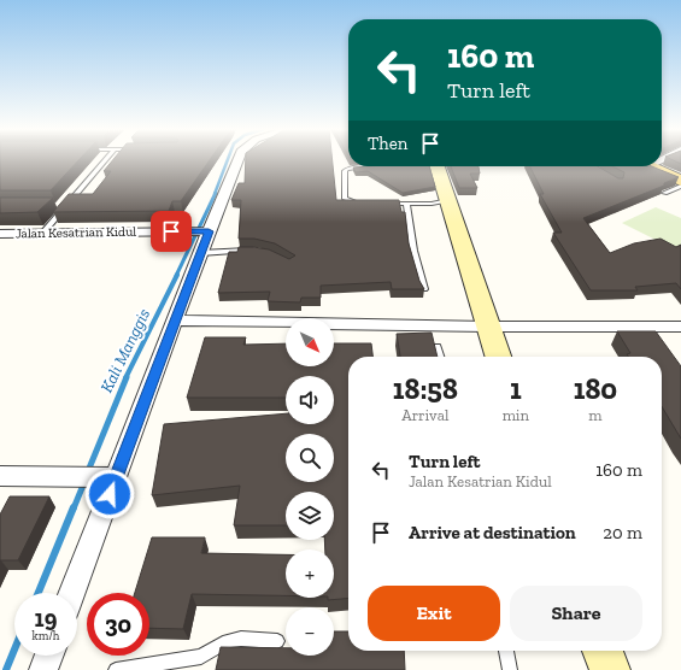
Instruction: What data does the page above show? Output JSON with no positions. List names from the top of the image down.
{
  "streets": {
    "street": ["Jalan Kesatrian Kidul"]
  },
  "water": ["Kali Manggis"],
  "north": "bottom right",
  "page": {
    "turn": ["160 m", "Turn left"],
    "then": "Then",
    "map_buttons": ["+", "−"],
    "eta": [
      "18:58",
      "Arrival",
      "1",
      "min",
      "180",
      "m"
    ],
    "list": [
      {
        "name": "Turn left",
        "note": "Jalan Kesatrian Kidul",
        "value": "160 m"
      },
      {
        "name": "Arrive at destination",
        "value": "20 m"
      }
    ],
    "buttons": ["Exit", "Share"],
    "speed": "19 km/h",
    "limit": "30"
  }
}
